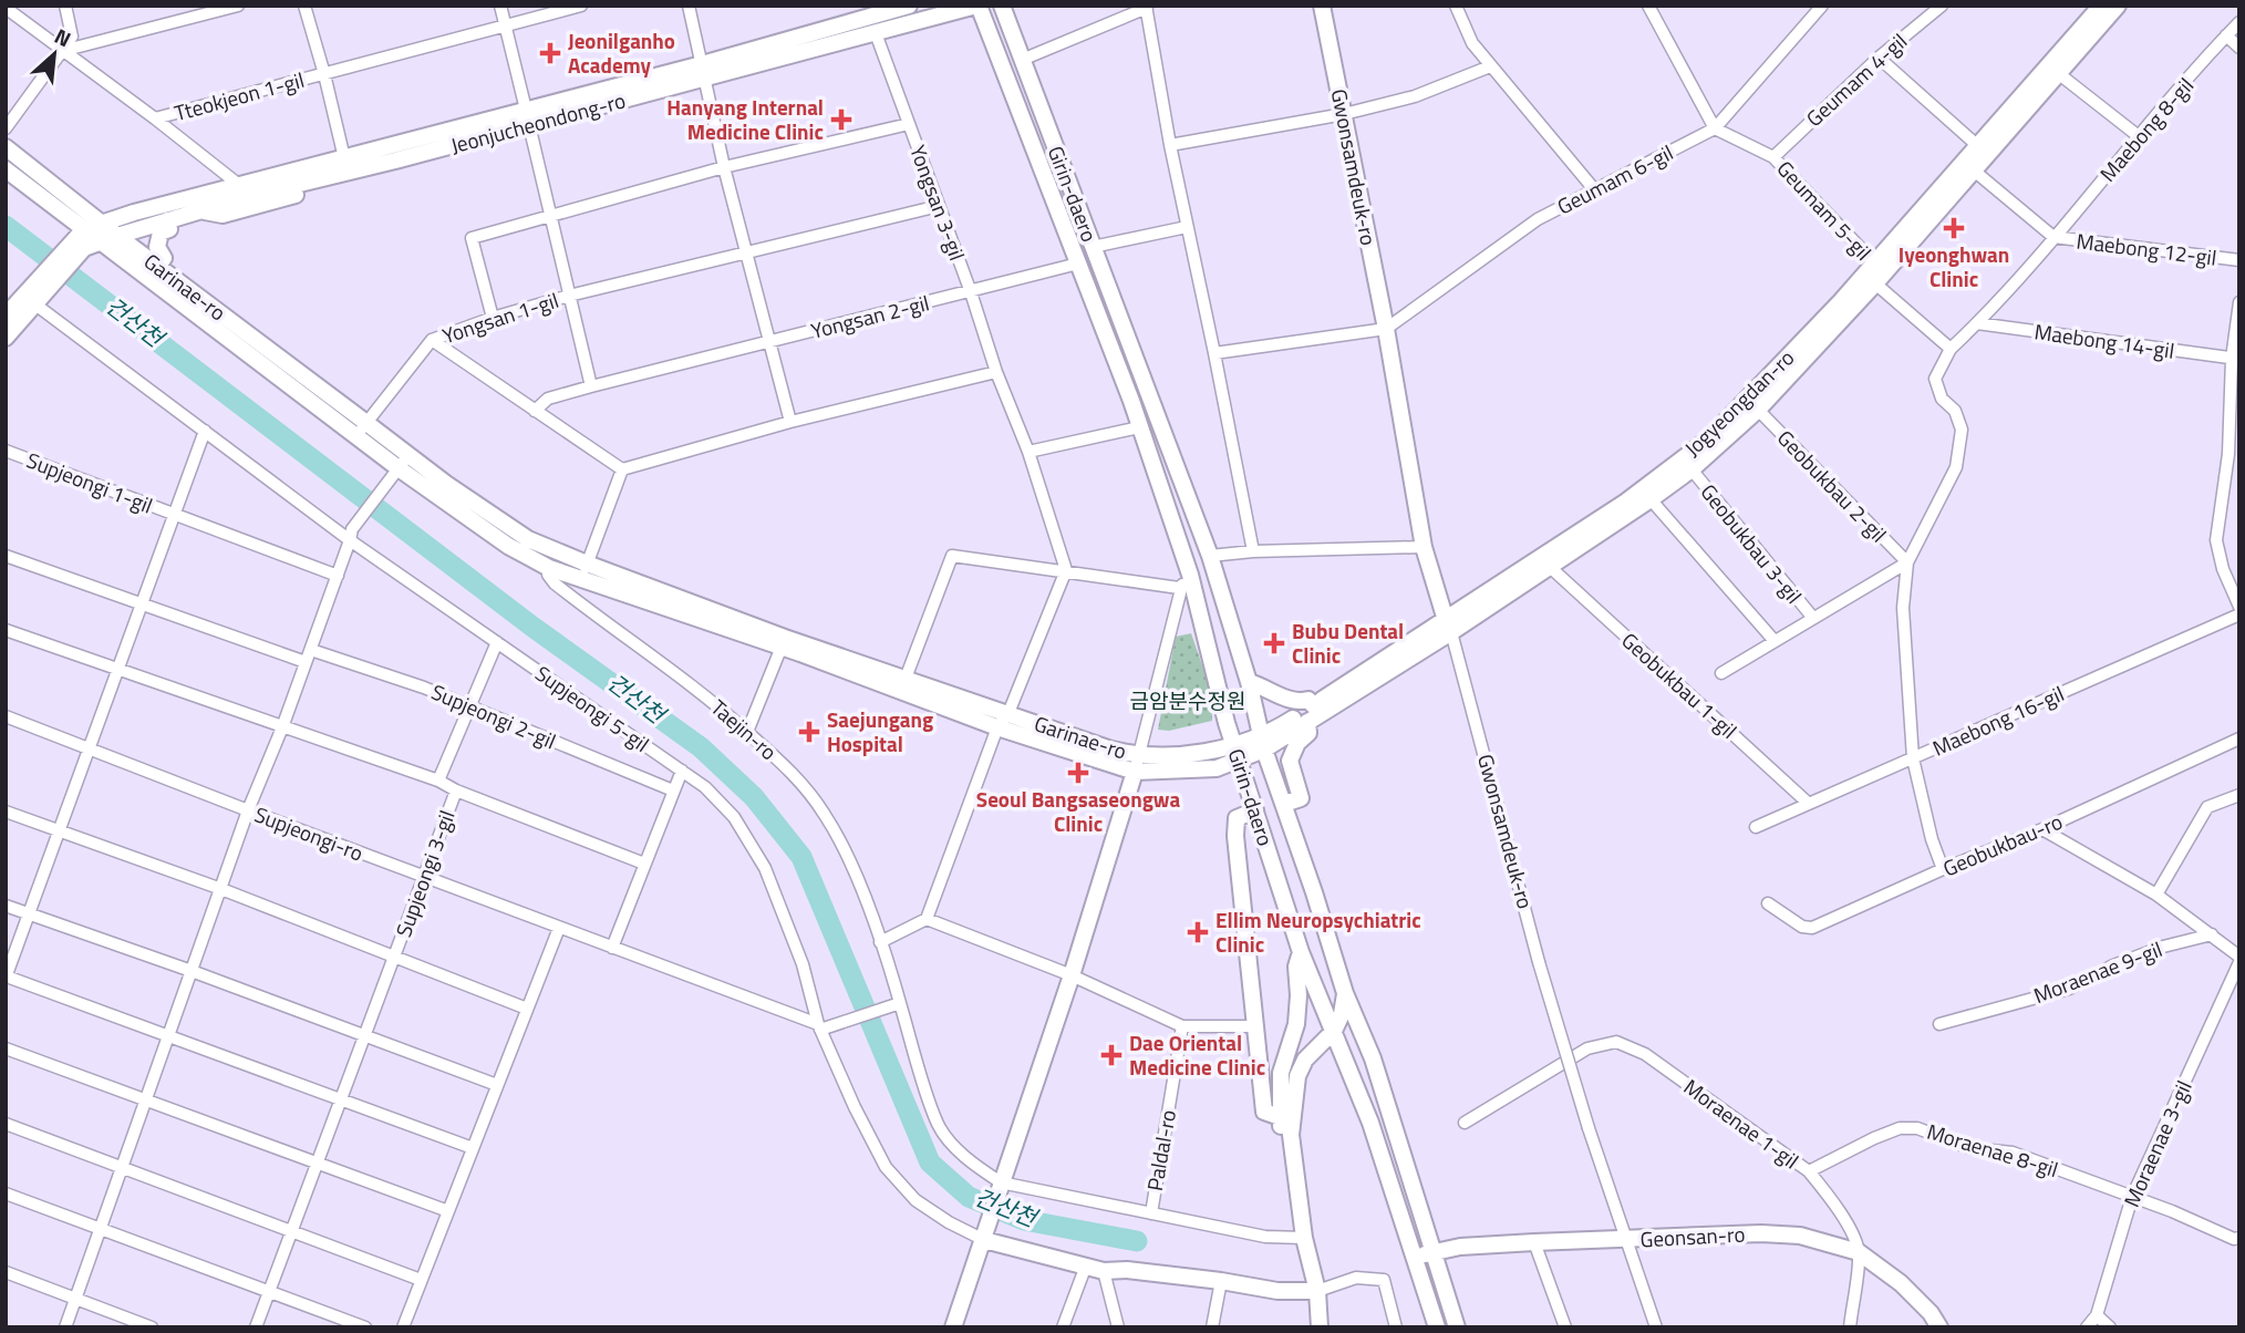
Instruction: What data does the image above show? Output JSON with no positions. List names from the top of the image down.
{
  "streets": {
    "street": [
      "Geumam 4-gil",
      "Tteokjeon 1-gil",
      "Jeonjucheondong-ro",
      "Maebong 8-gil",
      "Gwonsamdeuk-ro",
      "Geumam 6-gil",
      "Girin-daero",
      "Yongsan 3-gil",
      "Geumam 5-gil",
      "Maebong 12-gil",
      "Garinae-ro",
      "Yongsan 2-gil",
      "Yongsan 1-gil",
      "Maebong 14-gil",
      "Jogyeongdan-ro",
      "Supjeongi 1-gil",
      "Geobukbau 2-gil",
      "Geobukbau 3-gil",
      "Geobukbau 1-gil",
      "Supjeongi 5-gil",
      "Supjeongi 2-gil",
      "Maebong 16-gil",
      "Taejin-ro",
      "Supjeongi-ro",
      "Geobukbau-ro",
      "Supjeongi 3-gil",
      "Moraenae 9-gil",
      "Moraenae 1-gil",
      "Moraenae 3-gil",
      "Paldal-ro",
      "Moraenae 8-gil",
      "Geonsan-ro"
    ]
  },
  "crossings": [
    ["Geumam 4-gil", "Geumam 5-gil"],
    ["Tteokjeon 1-gil", "Jeonjucheondong-ro"],
    ["Tteokjeon 1-gil", "Yongsan 1-gil"],
    ["Jeonjucheondong-ro", "Girin-daero"],
    ["Jeonjucheondong-ro", "Yongsan 3-gil"],
    ["Jeonjucheondong-ro", "Garinae-ro"],
    ["Jeonjucheondong-ro", "Yongsan 1-gil"],
    ["Maebong 8-gil", "Maebong 12-gil"],
    ["Gwonsamdeuk-ro", "Geumam 6-gil"],
    ["Gwonsamdeuk-ro", "Jogyeongdan-ro"],
    ["Gwonsamdeuk-ro", "Geonsan-ro"],
    ["Geumam 6-gil", "Geumam 5-gil"],
    ["Girin-daero", "Yongsan 3-gil"],
    ["Girin-daero", "Garinae-ro"],
    ["Girin-daero", "Yongsan 2-gil"],
    ["Girin-daero", "Jogyeongdan-ro"],
    ["Girin-daero", "Geonsan-ro"],
    ["Yongsan 3-gil", "Yongsan 2-gil"],
    ["Geumam 5-gil", "Jogyeongdan-ro"],
    ["Maebong 12-gil", "Maebong 14-gil"],
    ["Maebong 12-gil", "Jogyeongdan-ro"],
    ["Garinae-ro", "Jogyeongdan-ro"],
    ["Garinae-ro", "Taejin-ro"],
    ["Yongsan 2-gil", "Yongsan 1-gil"],
    ["Jogyeongdan-ro", "Geobukbau 2-gil"],
    ["Jogyeongdan-ro", "Geobukbau 3-gil"],
    ["Jogyeongdan-ro", "Geobukbau 1-gil"],
    ["Supjeongi 1-gil", "Supjeongi 5-gil"],
    ["Supjeongi 1-gil", "Supjeongi-ro"],
    ["Geobukbau 2-gil", "Geobukbau 3-gil"],
    ["Geobukbau 1-gil", "Maebong 16-gil"],
    ["Supjeongi 5-gil", "Supjeongi-ro"],
    ["Taejin-ro", "Paldal-ro"],
    ["Supjeongi-ro", "Supjeongi 3-gil"],
    ["Moraenae 1-gil", "Moraenae 8-gil"],
    ["Moraenae 1-gil", "Geonsan-ro"],
    ["Moraenae 3-gil", "Moraenae 8-gil"]
  ],
  "water": ["건산천"],
  "parks": ["금암분수정원"],
  "places": {
    "health": [
      "Jeonilganho Academy",
      "Hanyang Internal Medicine Clinic",
      "Iyeonghwan Clinic",
      "Bubu Dental Clinic",
      "Saejungang Hospital",
      "Seoul Bangsaseongwa Clinic",
      "Ellim Neuropsychiatric Clinic",
      "Dae Oriental Medicine Clinic"
    ]
  },
  "north": "top right"
}
